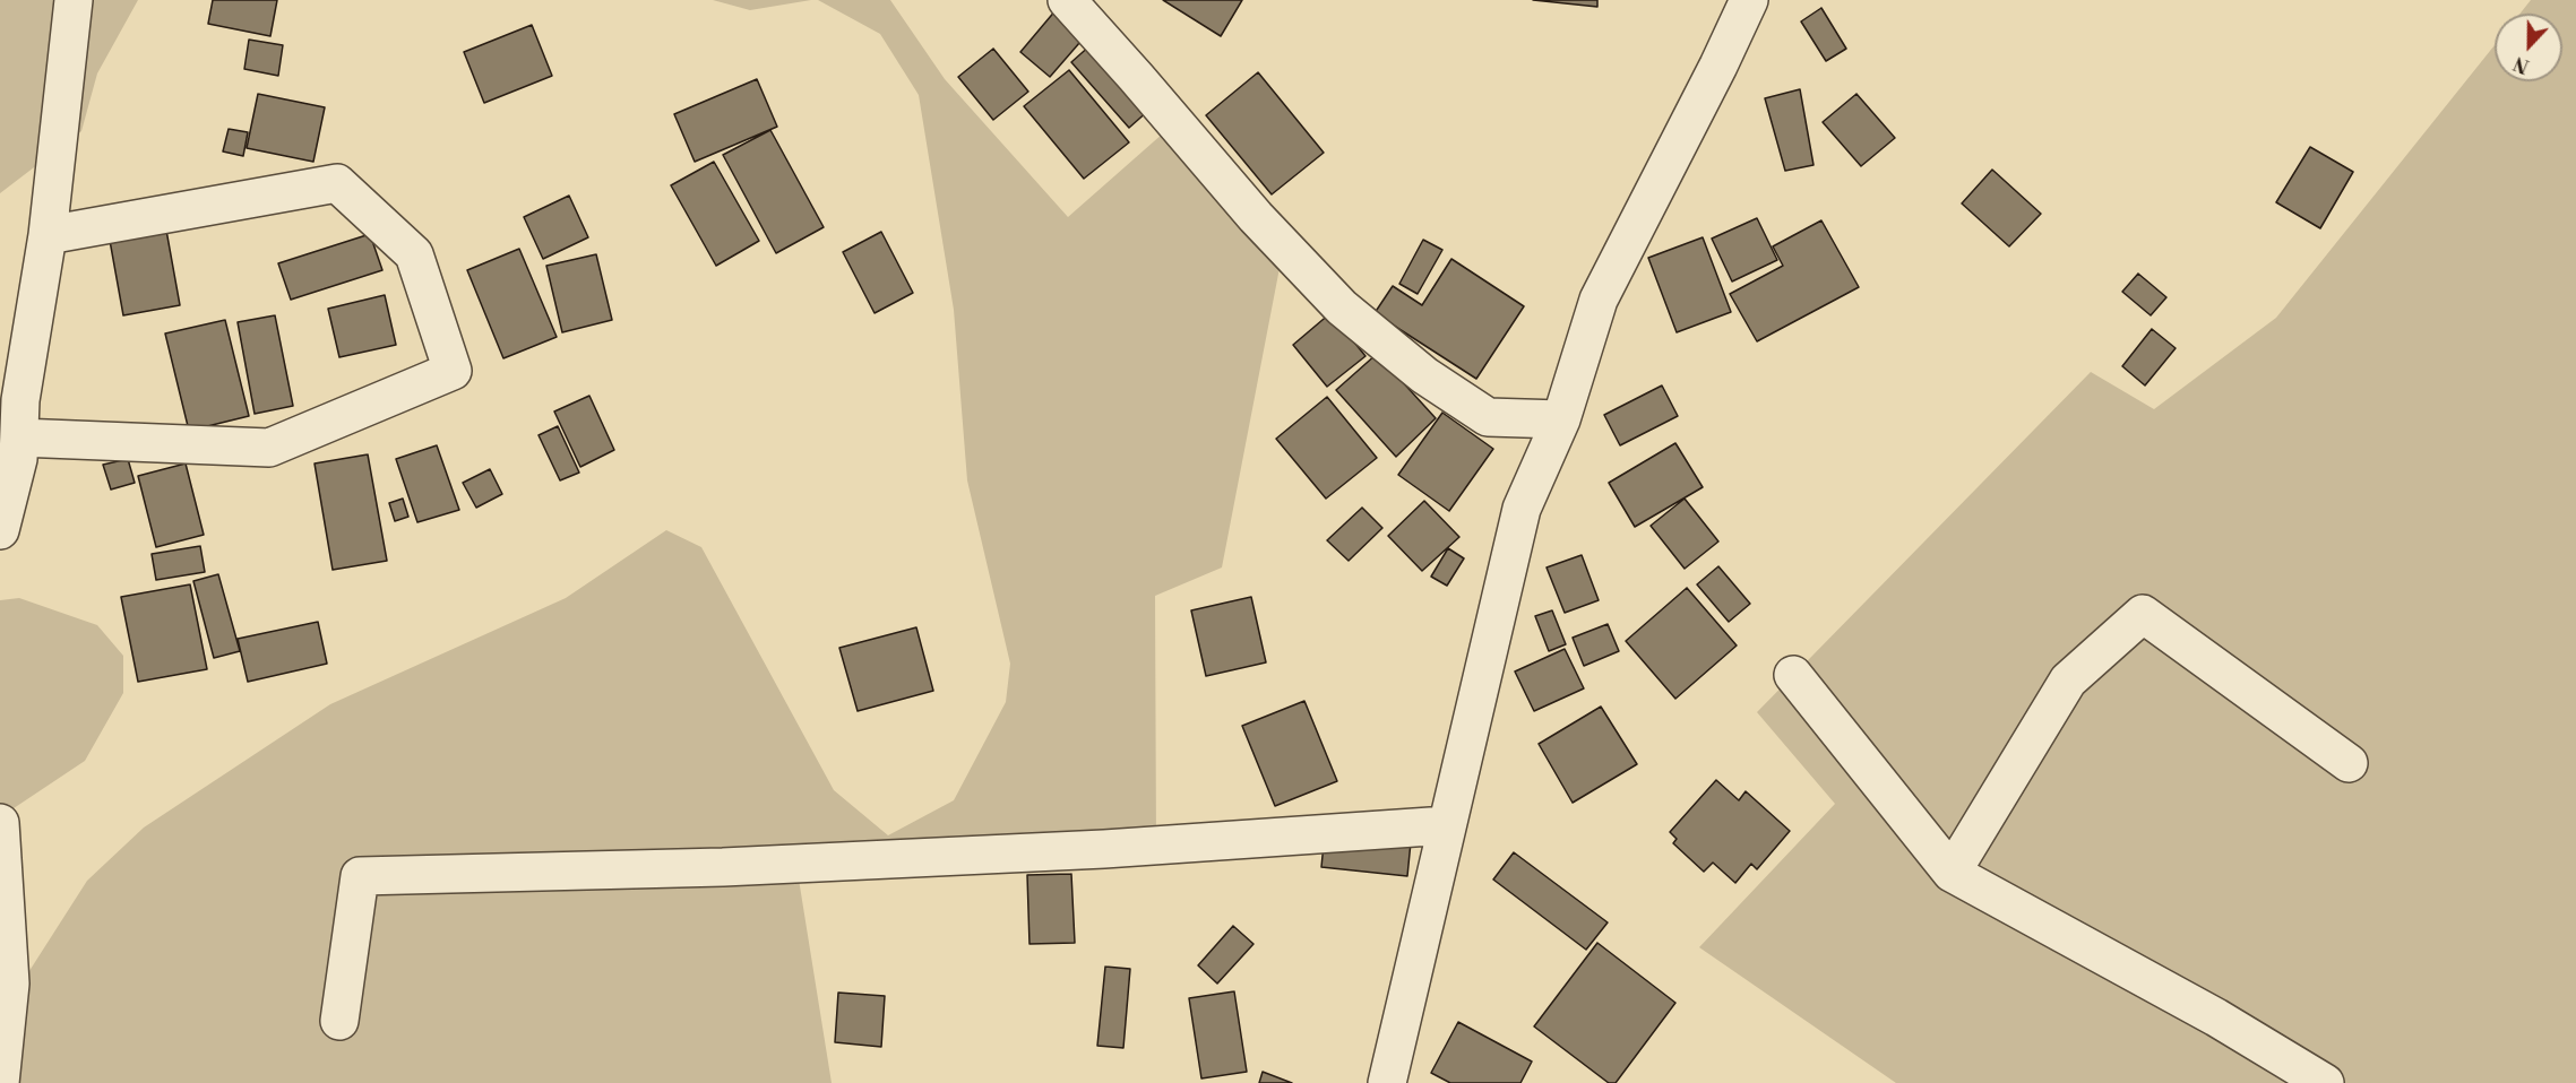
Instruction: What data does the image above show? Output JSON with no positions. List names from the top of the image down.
{
  "north": "bottom"
}
